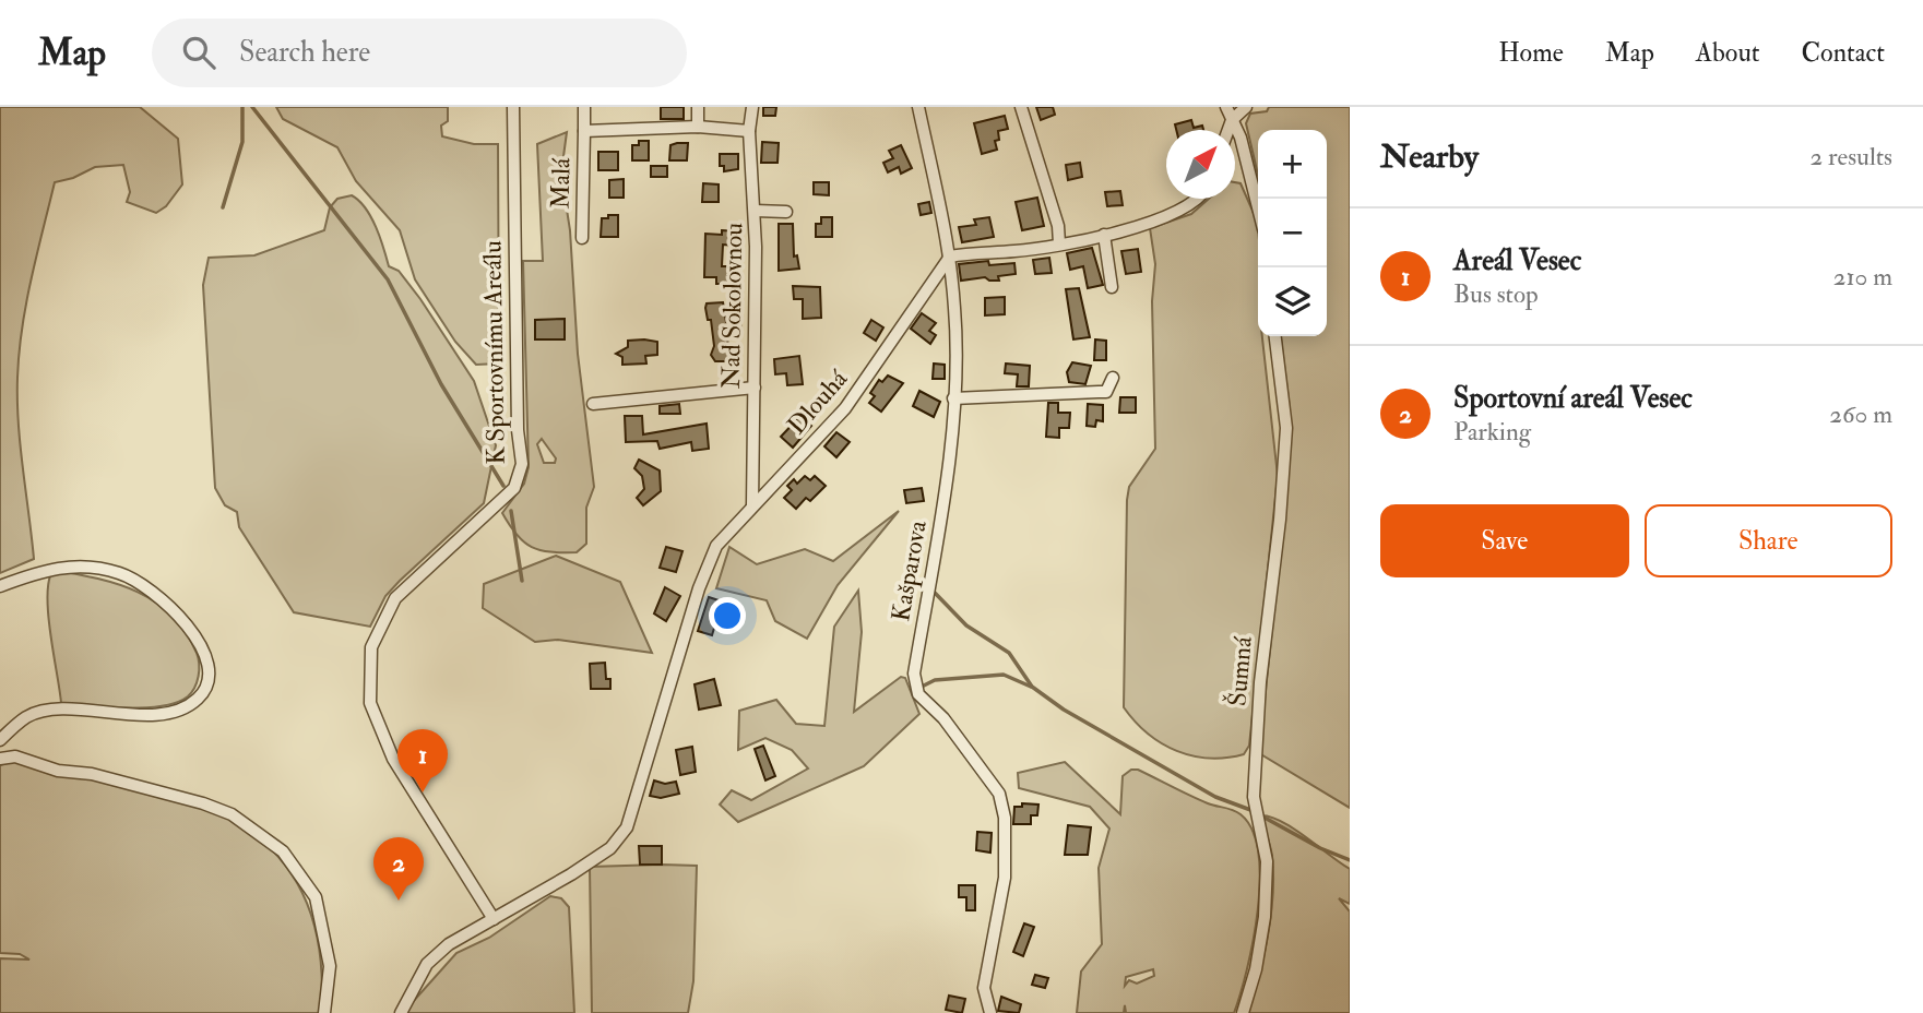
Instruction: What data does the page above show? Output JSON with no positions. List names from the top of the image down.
{
  "streets": {
    "street": [
      "Malá",
      "Nad Sokolovnou",
      "K Sportovnímu Areálu",
      "Dlouhá",
      "Kašparova",
      "Šumná"
    ]
  },
  "crossings": [
    ["Malá", "Nad Sokolovnou"],
    ["Nad Sokolovnou", "Dlouhá"],
    ["K Sportovnímu Areálu", "Dlouhá"],
    ["Dlouhá", "Kašparova"]
  ],
  "north": "top right",
  "page": {
    "header": "Map",
    "search": "Search here",
    "nav": [
      "Home",
      "Map",
      "About",
      "Contact"
    ],
    "heading": ["Nearby", "2 results"],
    "map_buttons": ["+", "−"],
    "list": [
      {
        "mark": "1",
        "name": "Areál Vesec",
        "note": "Bus stop",
        "value": "210 m"
      },
      {
        "mark": "2",
        "name": "Sportovní areál Vesec",
        "note": "Parking",
        "value": "260 m"
      }
    ],
    "buttons": ["Save", "Share"],
    "pins": ["1", "2"]
  }
}
